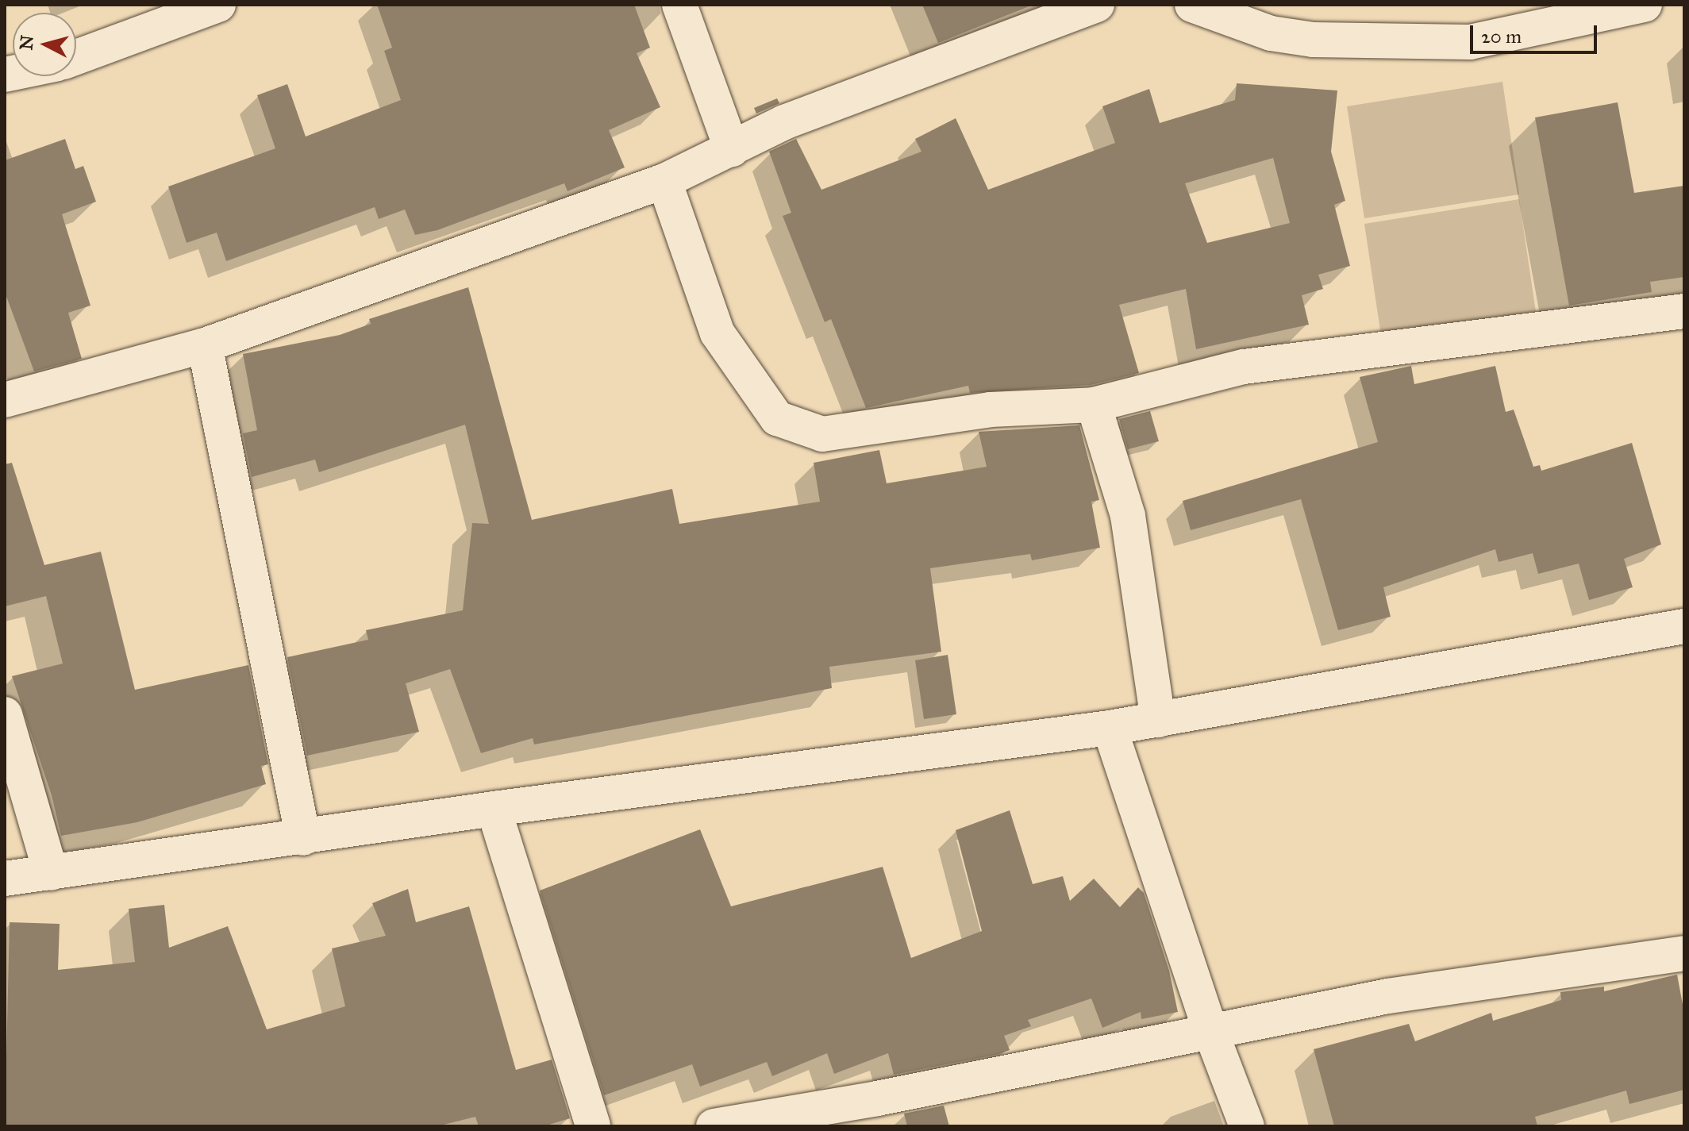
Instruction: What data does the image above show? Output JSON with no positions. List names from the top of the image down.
{
  "scale_bar": "20 m",
  "north": "left"
}
